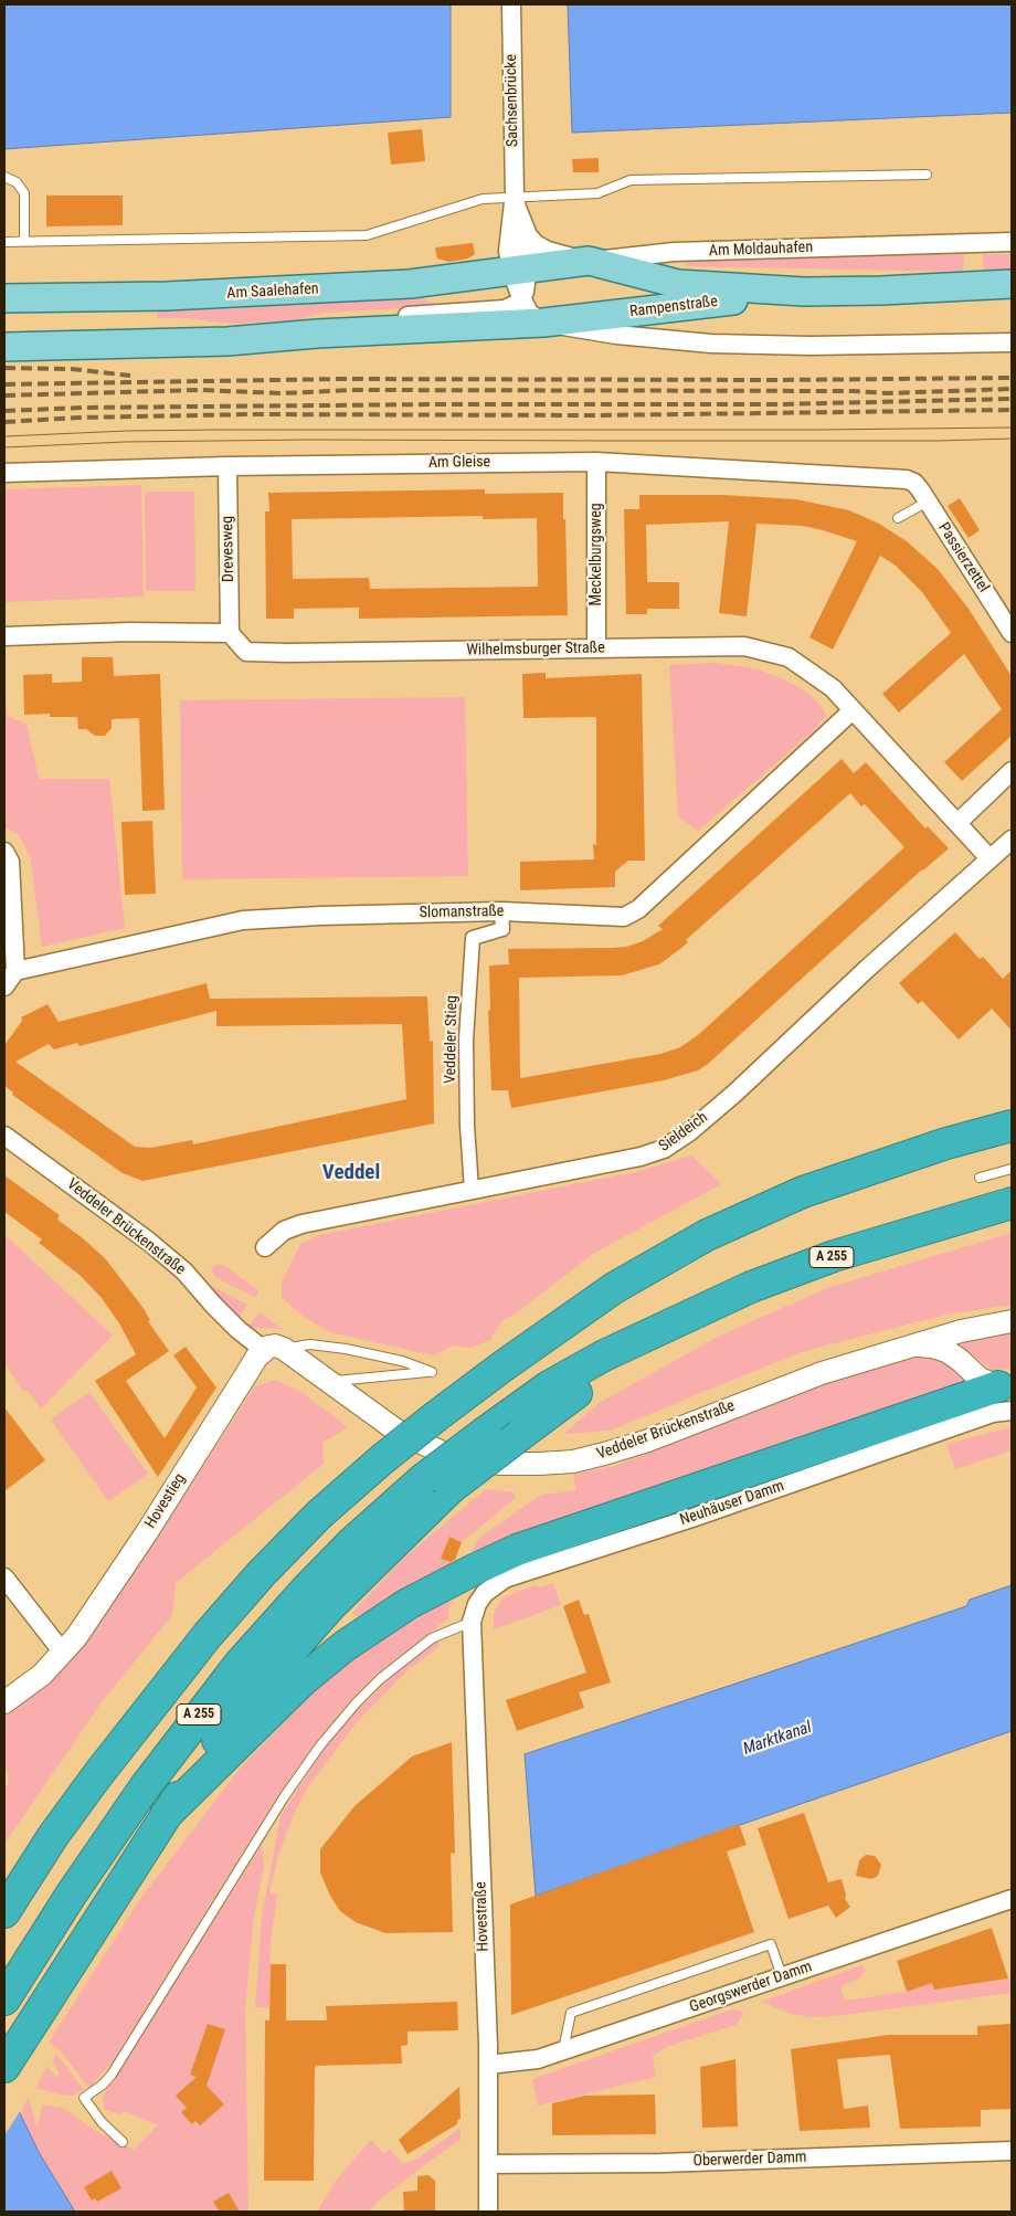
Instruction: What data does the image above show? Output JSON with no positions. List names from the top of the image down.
{
  "streets": {
    "highway": ["A 255"],
    "main road": ["Am Moldauhafen", "Am Saalehafen", "Rampenstraße"],
    "street": [
      "Sachsenbrücke",
      "Am Gleise",
      "Drevesweg",
      "Meckelburgsweg",
      "Passierzettel",
      "Wilhelmsburger Straße",
      "Slomanstraße",
      "Veddeler Stieg",
      "Sieldeich",
      "Veddeler Brückenstraße",
      "Hovestieg",
      "Neuhäuser Damm",
      "Hovestraße",
      "Georgswerder Damm",
      "Oberwerder Damm"
    ]
  },
  "crossings": [
    ["Sachsenbrücke", "Am Moldauhafen"],
    ["Sachsenbrücke", "Am Saalehafen"],
    ["Sachsenbrücke", "Rampenstraße"],
    ["Am Moldauhafen", "Am Saalehafen"],
    ["Am Moldauhafen", "Rampenstraße"],
    ["Am Gleise", "Drevesweg"],
    ["Am Gleise", "Meckelburgsweg"],
    ["Am Gleise", "Passierzettel"],
    ["Drevesweg", "Wilhelmsburger Straße"],
    ["Meckelburgsweg", "Wilhelmsburger Straße"],
    ["Wilhelmsburger Straße", "Slomanstraße"],
    ["Wilhelmsburger Straße", "Sieldeich"],
    ["Slomanstraße", "Veddeler Stieg"],
    ["Veddeler Stieg", "Sieldeich"],
    ["Veddeler Brückenstraße", "Hovestieg"],
    ["Veddeler Brückenstraße", "Neuhäuser Damm"],
    ["Neuhäuser Damm", "Hovestraße"],
    ["Hovestraße", "Georgswerder Damm"],
    ["Hovestraße", "Oberwerder Damm"]
  ],
  "districts": ["Veddel"],
  "water": ["Marktkanal"]
}
